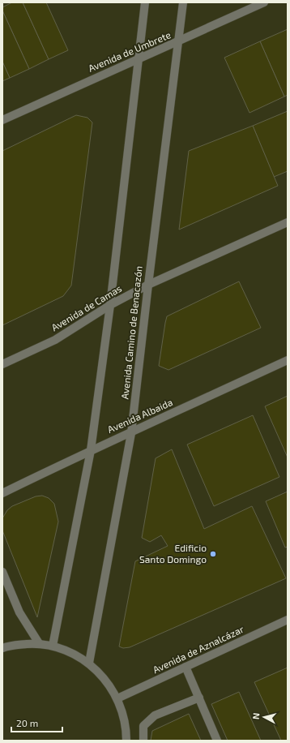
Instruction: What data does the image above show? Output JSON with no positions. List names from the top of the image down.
{
  "streets": {
    "street": [
      "Avenida de Umbrete",
      "Avenida de Camas",
      "Avenida Camino de Benacazón",
      "Avenida Albaida",
      "Avenida de Aznalcázar"
    ]
  },
  "crossings": [
    ["Avenida de Umbrete", "Avenida Camino de Benacazón"],
    ["Avenida de Camas", "Avenida Camino de Benacazón"],
    ["Avenida Camino de Benacazón", "Avenida Albaida"]
  ],
  "places": ["Edificio Santo Domingo"],
  "scale_bar": "20 m",
  "north": "left"
}
